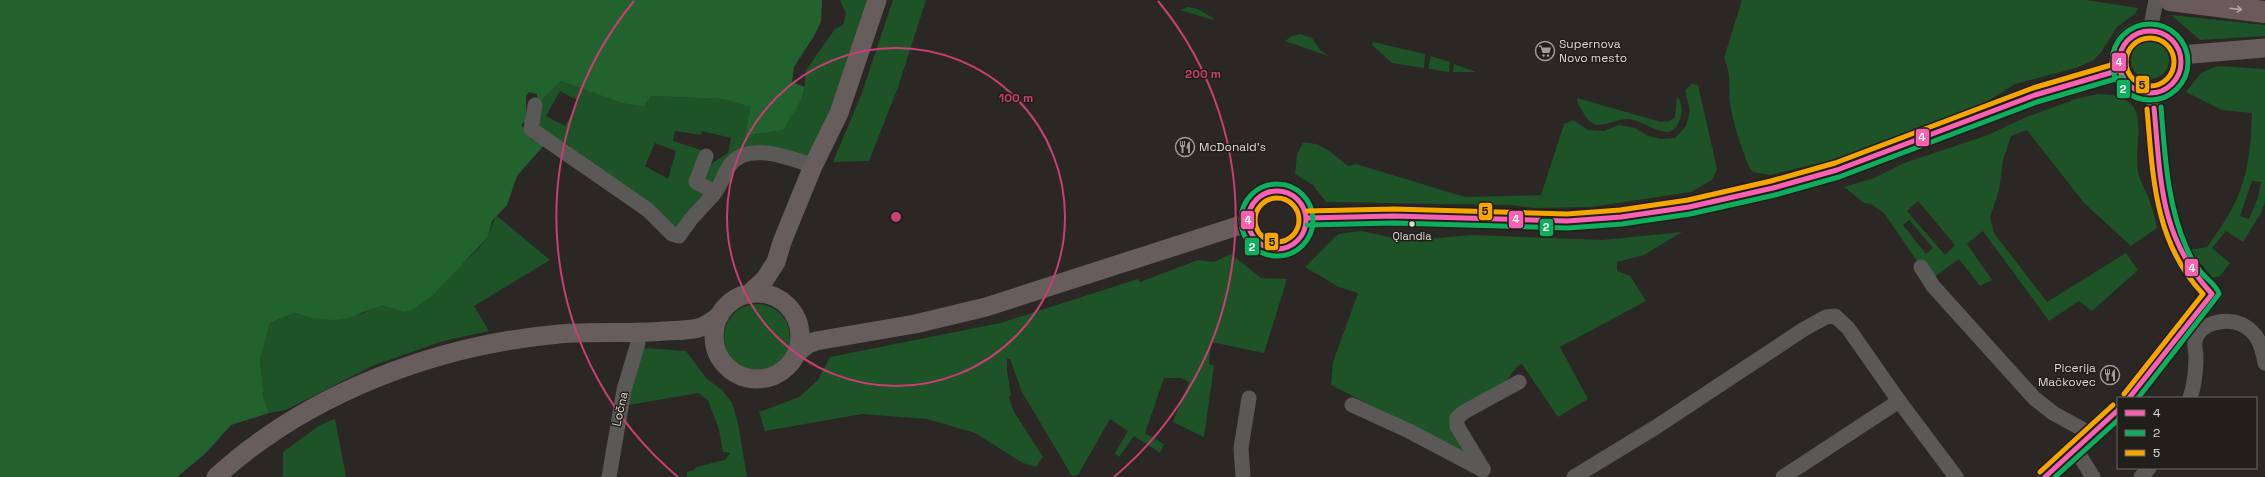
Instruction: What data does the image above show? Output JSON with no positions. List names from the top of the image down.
{
  "streets": {
    "street": ["Ločna"]
  },
  "places": {
    "supermarket": ["Supernova Novo mesto"],
    "restaurant": ["McDonald's", "Picerija Mačkovec"],
    "other": ["Qlandia"]
  },
  "lines": ["transit line 2", "transit line 4", "transit line 5"],
  "legend": ["4", "2", "5"],
  "rings": ["200 m", "100 m"]
}
